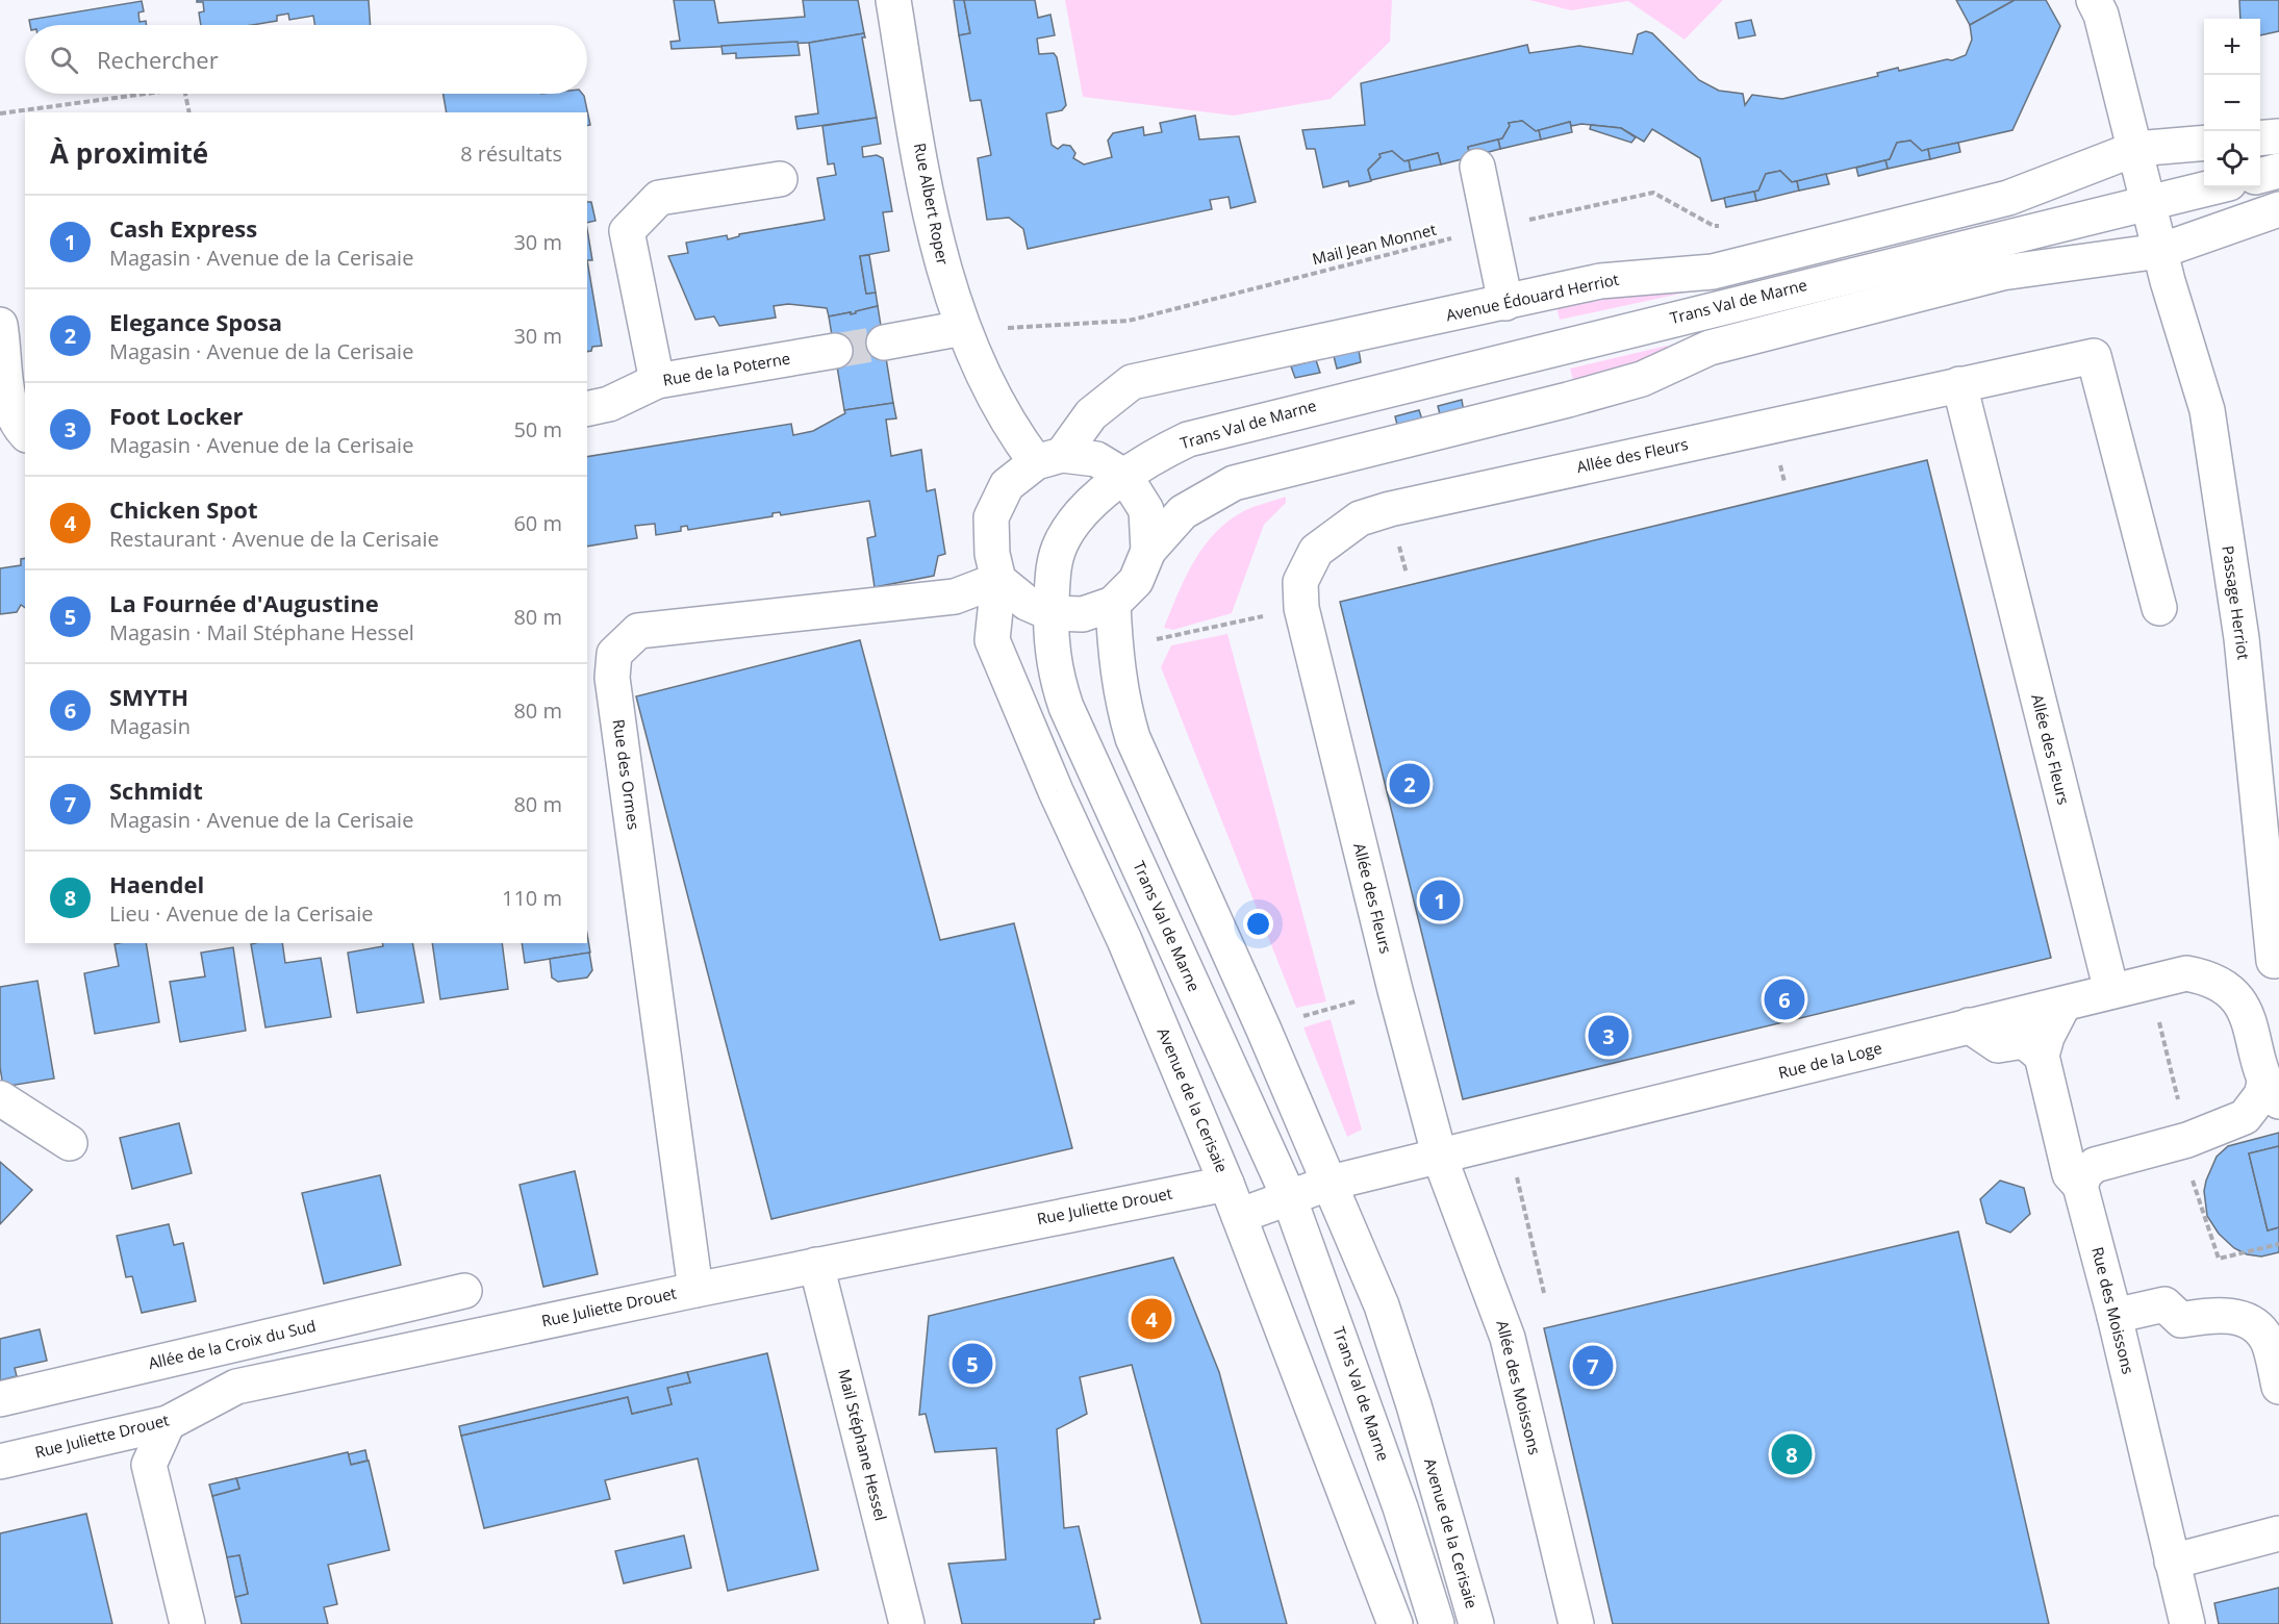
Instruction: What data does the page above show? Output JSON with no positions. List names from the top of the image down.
{
  "streets": {
    "street": [
      "Rue Albert Roper",
      "Avenue Édouard Herriot",
      "Trans Val de Marne",
      "Rue de la Poterne",
      "Allée des Fleurs",
      "Passage Herriot",
      "Rue des Ormes",
      "Rue de la Loge",
      "Avenue de la Cerisaie",
      "Rue Juliette Drouet",
      "Rue des Moissons",
      "Allée de la Croix du Sud",
      "Allée des Moissons",
      "Mail Stéphane Hessel"
    ],
    "path": ["Mail Jean Monnet"]
  },
  "crossings": [
    ["Rue Albert Roper", "Mail Jean Monnet"],
    ["Rue Albert Roper", "Avenue Édouard Herriot"],
    ["Mail Jean Monnet", "Avenue Édouard Herriot"],
    ["Avenue Édouard Herriot", "Rue des Ormes"],
    ["Avenue Édouard Herriot", "Avenue de la Cerisaie"],
    ["Trans Val de Marne", "Rue de la Loge"],
    ["Allée des Fleurs", "Rue de la Loge"],
    ["Allée des Fleurs", "Allée des Moissons"],
    ["Rue des Ormes", "Avenue de la Cerisaie"],
    ["Rue des Ormes", "Rue Juliette Drouet"],
    ["Rue de la Loge", "Avenue de la Cerisaie"],
    ["Rue de la Loge", "Rue des Moissons"],
    ["Rue de la Loge", "Allée des Moissons"],
    ["Avenue de la Cerisaie", "Rue Juliette Drouet"],
    ["Rue Juliette Drouet", "Mail Stéphane Hessel"]
  ],
  "page": {
    "map_buttons": ["+", "−"],
    "search": "Rechercher",
    "heading": ["À proximité", "8 résultats"],
    "list": [
      {
        "mark": "1",
        "name": "Cash Express",
        "note": "Magasin · Avenue de la Cerisaie",
        "value": "30 m"
      },
      {
        "mark": "2",
        "name": "Elegance Sposa",
        "note": "Magasin · Avenue de la Cerisaie",
        "value": "30 m"
      },
      {
        "mark": "3",
        "name": "Foot Locker",
        "note": "Magasin · Avenue de la Cerisaie",
        "value": "50 m"
      },
      {
        "mark": "4",
        "name": "Chicken Spot",
        "note": "Restaurant · Avenue de la Cerisaie",
        "value": "60 m"
      },
      {
        "mark": "5",
        "name": "La Fournée d'Augustine",
        "note": "Magasin · Mail Stéphane Hessel",
        "value": "80 m"
      },
      {
        "mark": "6",
        "name": "SMYTH",
        "note": "Magasin",
        "value": "80 m"
      },
      {
        "mark": "7",
        "name": "Schmidt",
        "note": "Magasin · Avenue de la Cerisaie",
        "value": "80 m"
      },
      {
        "mark": "8",
        "name": "Haendel",
        "note": "Lieu · Avenue de la Cerisaie",
        "value": "110 m"
      }
    ],
    "pins": [
      "2",
      "1",
      "6",
      "3",
      "4",
      "5",
      "7",
      "8"
    ]
  }
}
